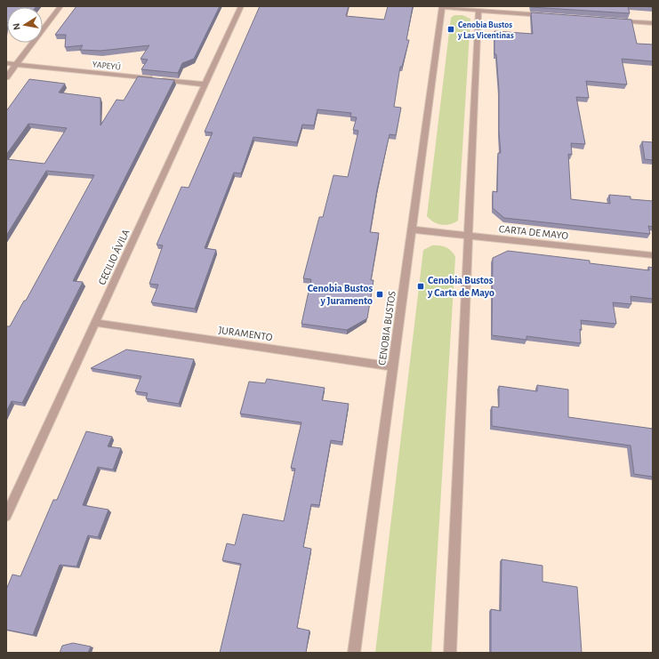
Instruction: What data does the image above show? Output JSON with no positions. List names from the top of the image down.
{
  "streets": {
    "street": [
      "YAPEYÚ",
      "CARTA DE MAYO",
      "CECILIO ÁVILA",
      "CENOBIA BUSTOS",
      "JURAMENTO"
    ]
  },
  "crossings": [
    ["YAPEYÚ", "CECILIO ÁVILA"],
    ["CARTA DE MAYO", "CENOBIA BUSTOS"],
    ["CECILIO ÁVILA", "JURAMENTO"],
    ["CENOBIA BUSTOS", "JURAMENTO"]
  ],
  "places": {
    "transit": ["Cenobia Bustos y Las Vicentinas", "Cenobia Bustos y Carta de Mayo", "Cenobia Bustos y Juramento"]
  },
  "north": "left"
}
